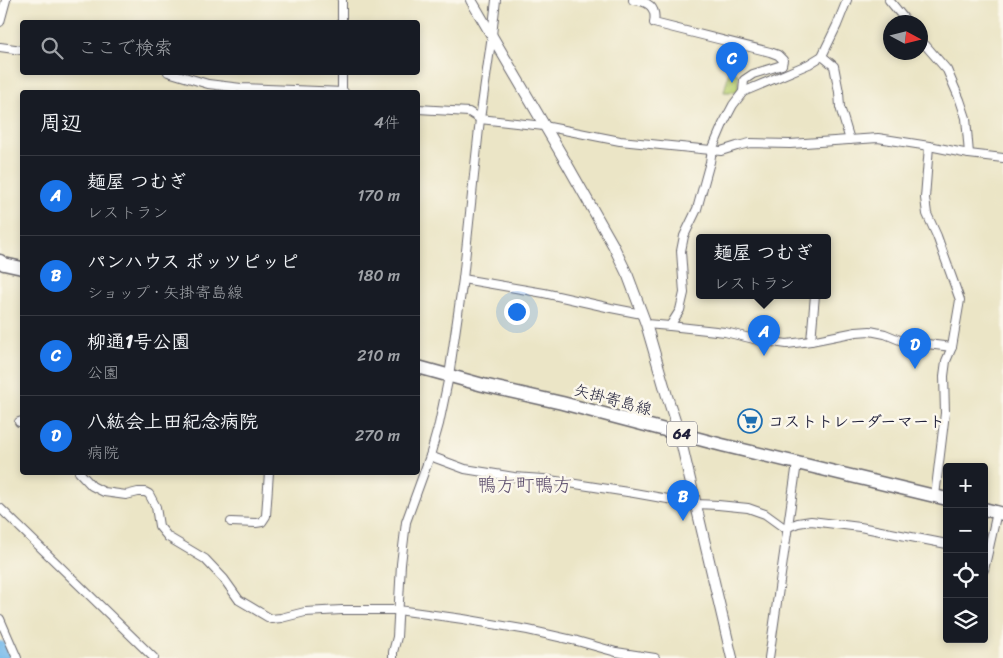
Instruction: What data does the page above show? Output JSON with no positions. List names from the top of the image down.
{
  "streets": {
    "main road": ["矢掛寄島線", "64"]
  },
  "districts": ["鴨方町鴨方"],
  "places": {
    "supermarket": ["コストトレーダーマート"]
  },
  "north": "right",
  "page": {
    "search": "ここで検索",
    "pins": [
      "C",
      "A",
      "D",
      "B"
    ],
    "heading": ["周辺", "4件"],
    "list": [
      {
        "mark": "A",
        "name": "麺屋 つむぎ",
        "note": "レストラン",
        "value": "170 m"
      },
      {
        "mark": "B",
        "name": "パンハウス ポッツピッピ",
        "note": "ショップ · 矢掛寄島線",
        "value": "180 m"
      },
      {
        "mark": "C",
        "name": "柳通1号公園",
        "note": "公園",
        "value": "210 m"
      },
      {
        "mark": "D",
        "name": "八紘会上田紀念病院",
        "note": "病院",
        "value": "270 m"
      }
    ],
    "popup": ["麺屋 つむぎ", "レストラン"],
    "map_buttons": ["+", "−"]
  }
}
